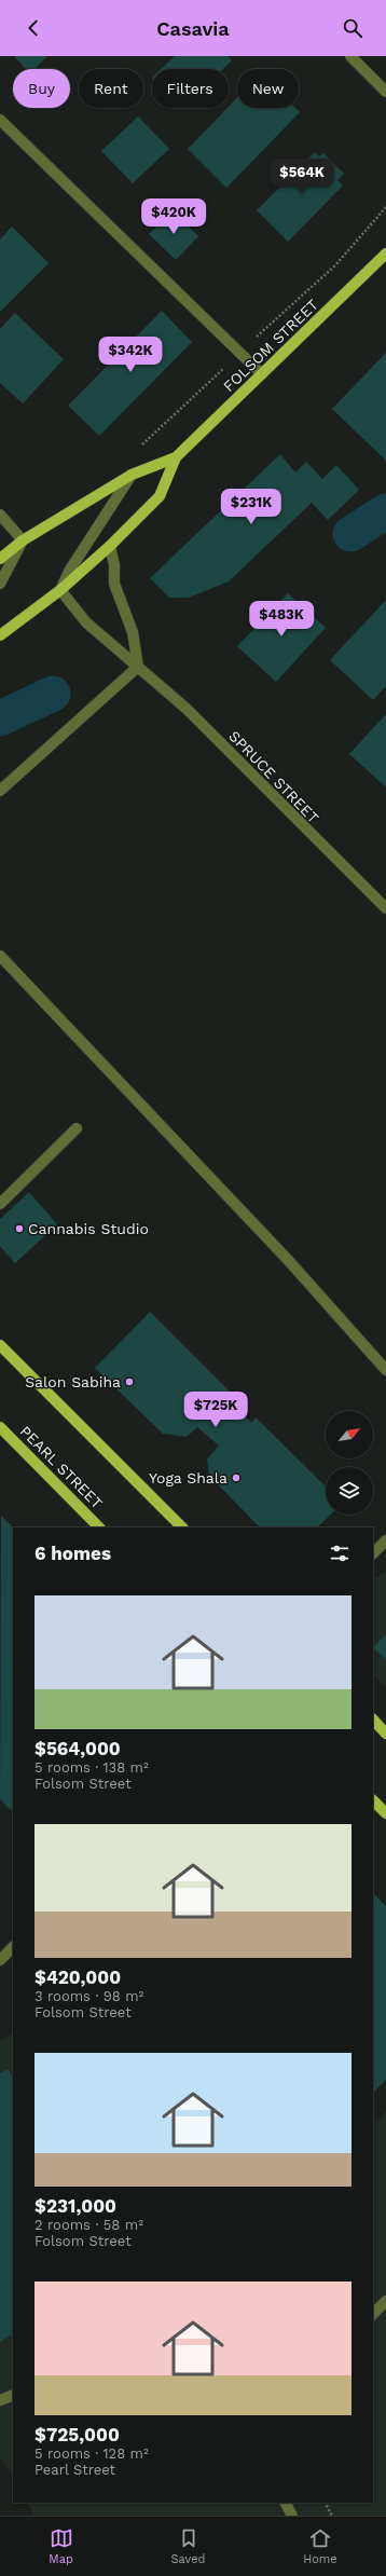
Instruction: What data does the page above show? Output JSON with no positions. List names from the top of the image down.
{
  "streets": {
    "main road": ["FOLSOM STREET", "PEARL STREET"],
    "street": ["SPRUCE STREET"]
  },
  "crossings": [
    ["FOLSOM STREET", "SPRUCE STREET"]
  ],
  "places": ["Cannabis Studio", "Salon Sabiha", "Yoga Shala"],
  "north": "top right",
  "page": {
    "header": "Casavia",
    "chip": [
      "Buy",
      "Rent",
      "Filters",
      "New"
    ],
    "price": [
      "$564K",
      "$420K",
      "$342K",
      "$231K",
      "$483K",
      "$725K"
    ],
    "heading": "6 homes",
    "list": [
      {
        "name": "$564,000",
        "note": "5 rooms · 138 m² · Folsom Street"
      },
      {
        "name": "$420,000",
        "note": "3 rooms · 98 m² · Folsom Street"
      },
      {
        "name": "$231,000",
        "note": "2 rooms · 58 m² · Folsom Street"
      },
      {
        "name": "$725,000",
        "note": "5 rooms · 128 m² · Pearl Street"
      }
    ],
    "tabs": ["Map", "Saved", "Home"]
  }
}
